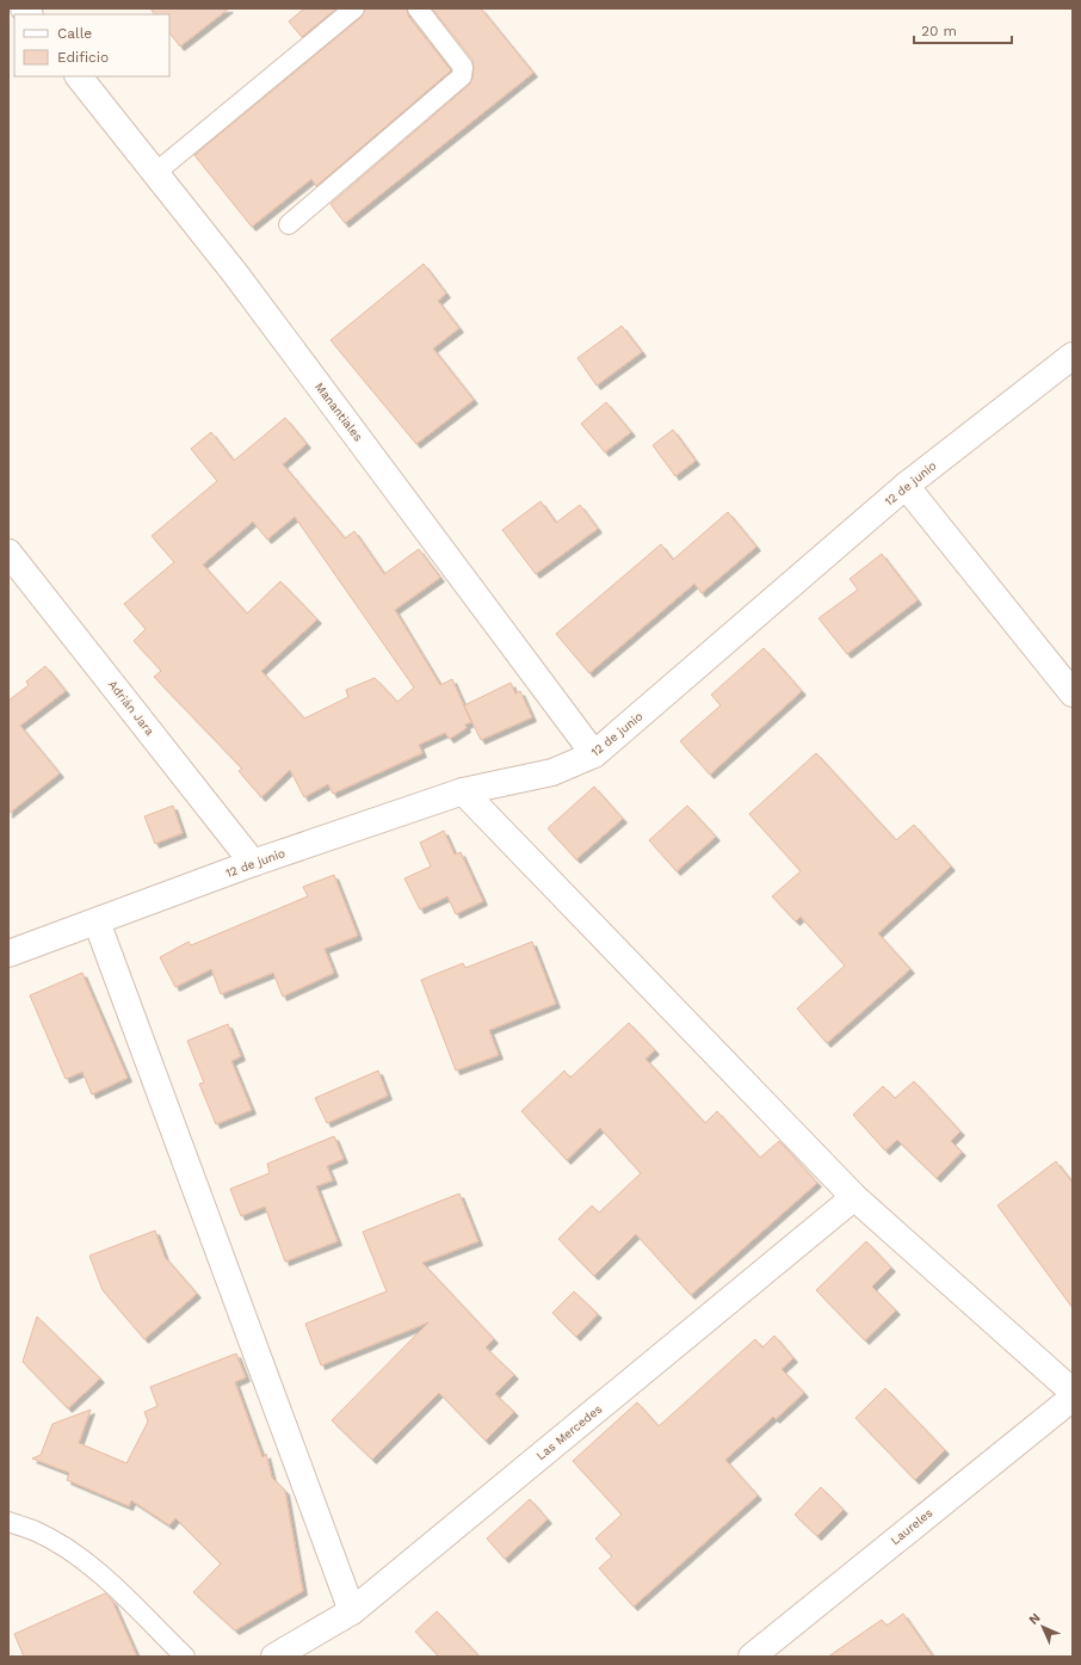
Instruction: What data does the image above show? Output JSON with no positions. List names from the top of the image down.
{
  "streets": {
    "street": [
      "Manantiales",
      "12 de junio",
      "Adrián Jara",
      "Las Mercedes",
      "Laureles"
    ]
  },
  "crossings": [
    ["Manantiales", "12 de junio"],
    ["12 de junio", "Adrián Jara"]
  ],
  "legend": ["Calle", "Edificio"],
  "scale_bar": "20 m",
  "north": "top left"
}
